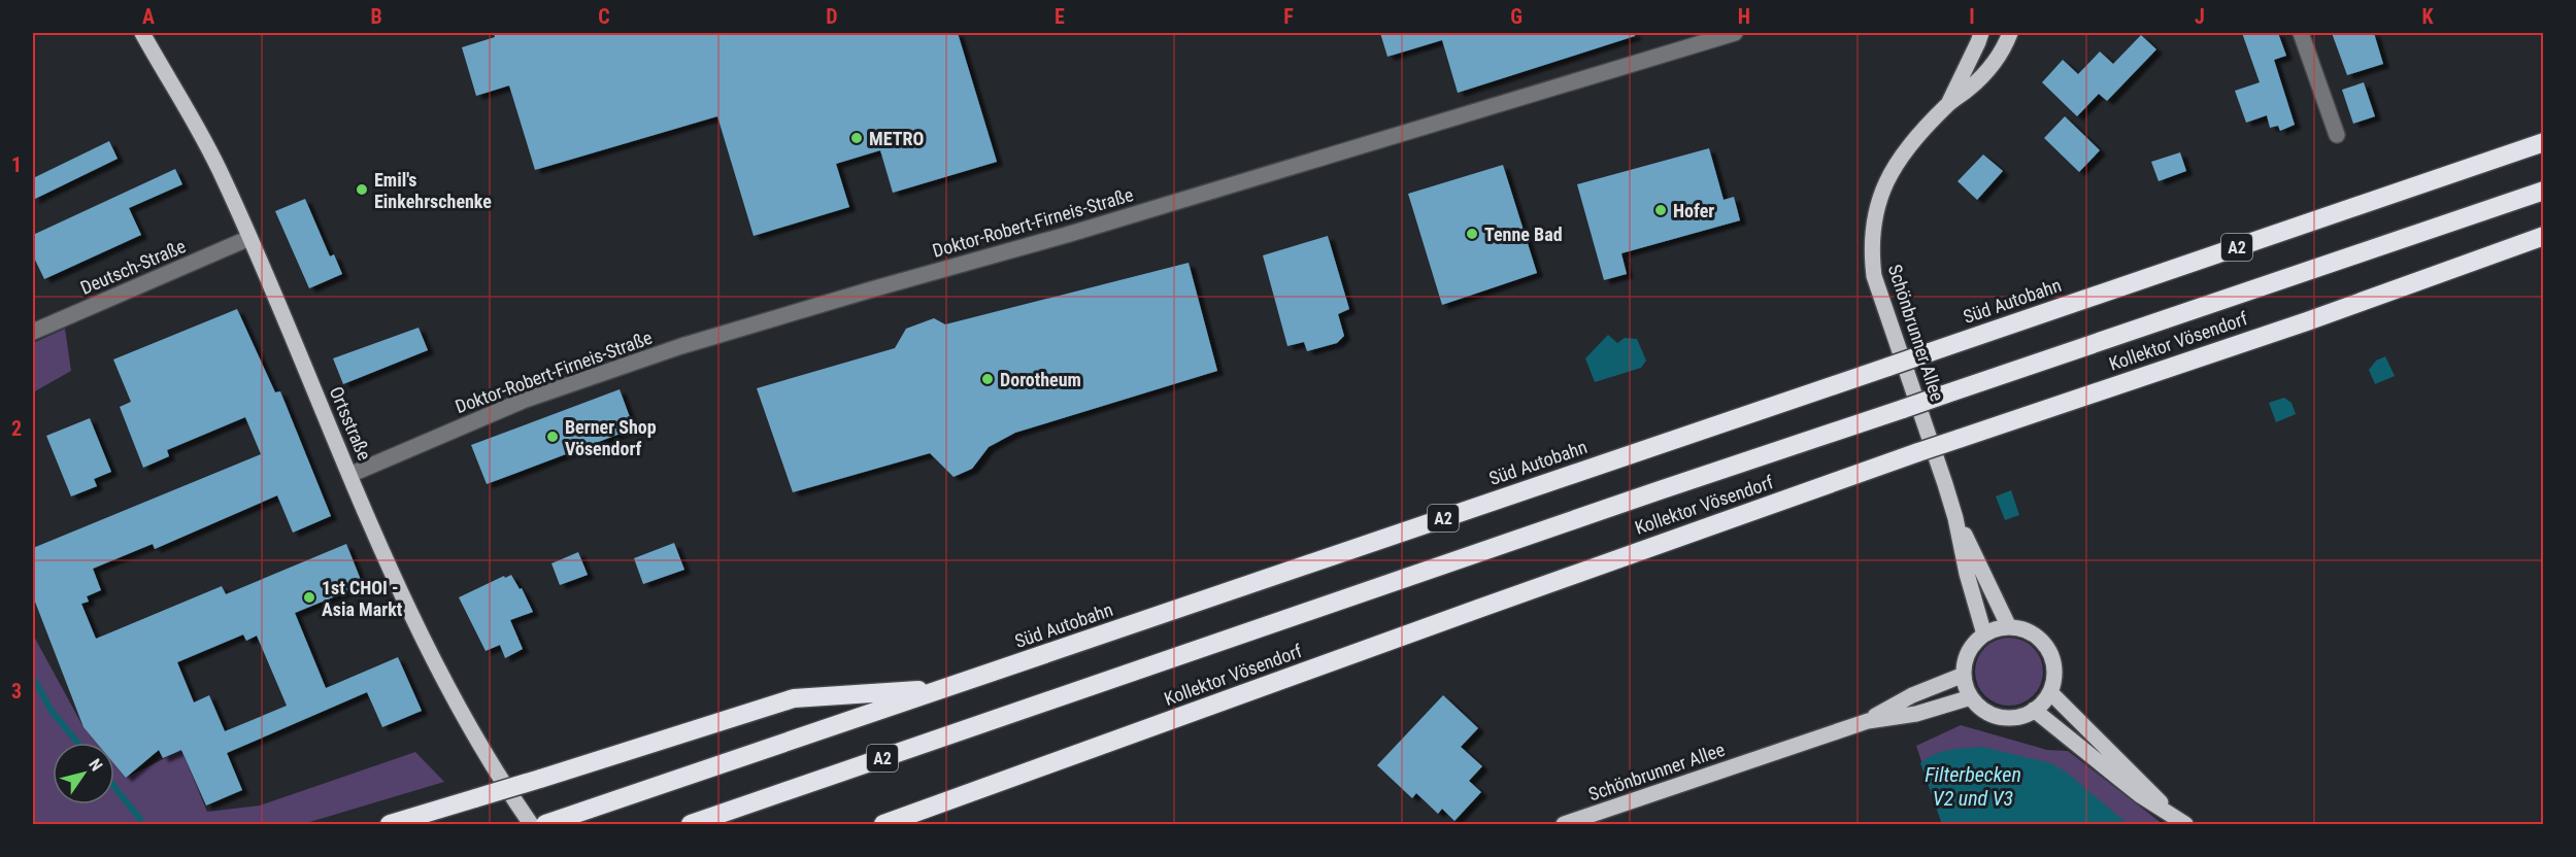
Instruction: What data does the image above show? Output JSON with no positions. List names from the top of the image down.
{
  "streets": {
    "highway": ["A2", "Süd Autobahn", "Kollektor Vösendorf"],
    "main road": ["Schönbrunner Allee", "Ortsstraße"],
    "street": ["Doktor-Robert-Firneis-Straße", "Deutsch-Straße"]
  },
  "crossings": [
    ["Doktor-Robert-Firneis-Straße", "Ortsstraße"],
    ["Deutsch-Straße", "Ortsstraße"]
  ],
  "water": ["Filterbecken V2 und V3"],
  "places": [
    "METRO",
    "Emil's Einkehrschenke",
    "Hofer",
    "Tenne Bad",
    "Dorotheum",
    "Berner Shop Vösendorf",
    "1st CHOI - Asia Markt"
  ],
  "north": "top right",
  "grid": {
    "columns": [
      "A",
      "B",
      "C",
      "D",
      "E",
      "F",
      "G",
      "H",
      "I",
      "J",
      "K"
    ],
    "rows": ["1", "2", "3"]
  }
}
